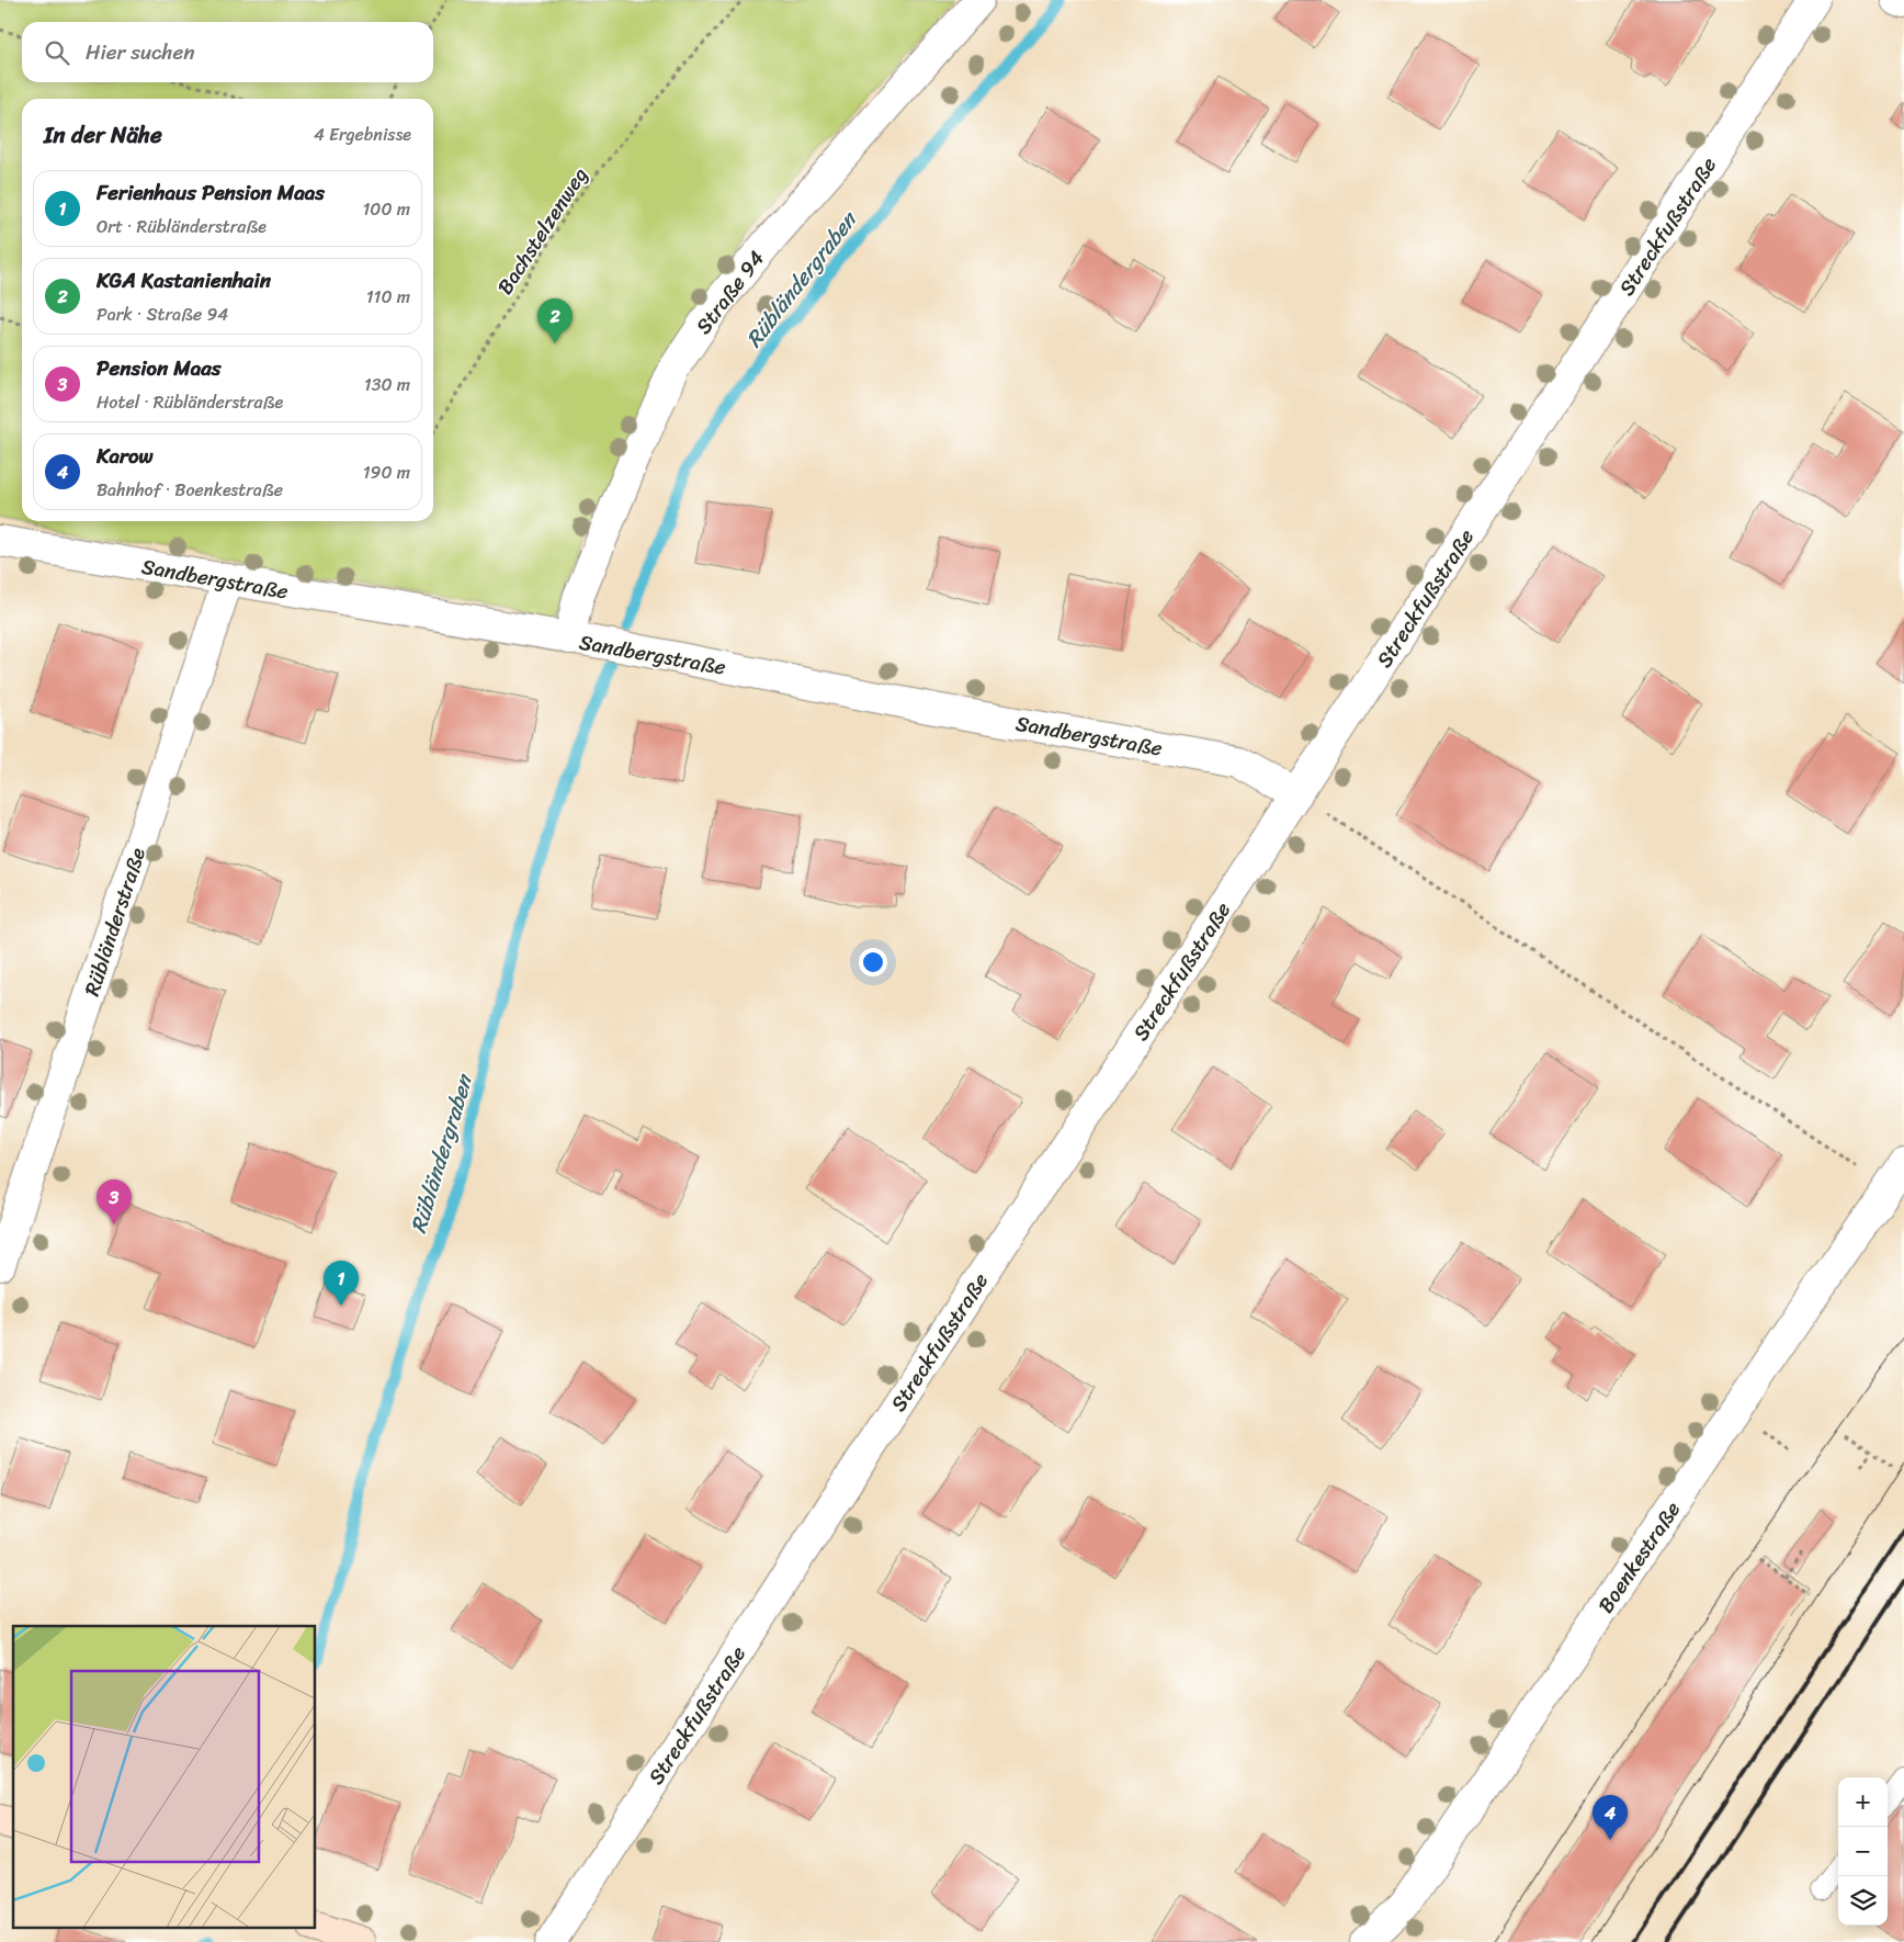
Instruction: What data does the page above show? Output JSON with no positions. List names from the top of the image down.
{
  "streets": {
    "street": [
      "Streckfußstraße",
      "Straße 94",
      "Sandbergstraße",
      "Rübländerstraße",
      "Boenkestraße"
    ],
    "path": ["Bachstelzenweg"]
  },
  "crossings": [
    ["Streckfußstraße", "Sandbergstraße"],
    ["Straße 94", "Sandbergstraße"],
    ["Sandbergstraße", "Rübländerstraße"]
  ],
  "water": ["Rübländergraben"],
  "page": {
    "search": "Hier suchen",
    "heading": ["In der Nähe", "4 Ergebnisse"],
    "list": [
      {
        "mark": "1",
        "name": "Ferienhaus Pension Maas",
        "note": "Ort · Rübländerstraße",
        "value": "100 m"
      },
      {
        "mark": "2",
        "name": "KGA Kastanienhain",
        "note": "Park · Straße 94",
        "value": "110 m"
      },
      {
        "mark": "3",
        "name": "Pension Maas",
        "note": "Hotel · Rübländerstraße",
        "value": "130 m"
      },
      {
        "mark": "4",
        "name": "Karow",
        "note": "Bahnhof · Boenkestraße",
        "value": "190 m"
      }
    ],
    "pins": [
      "2",
      "3",
      "1",
      "4"
    ],
    "map_buttons": ["+", "−"]
  }
}
